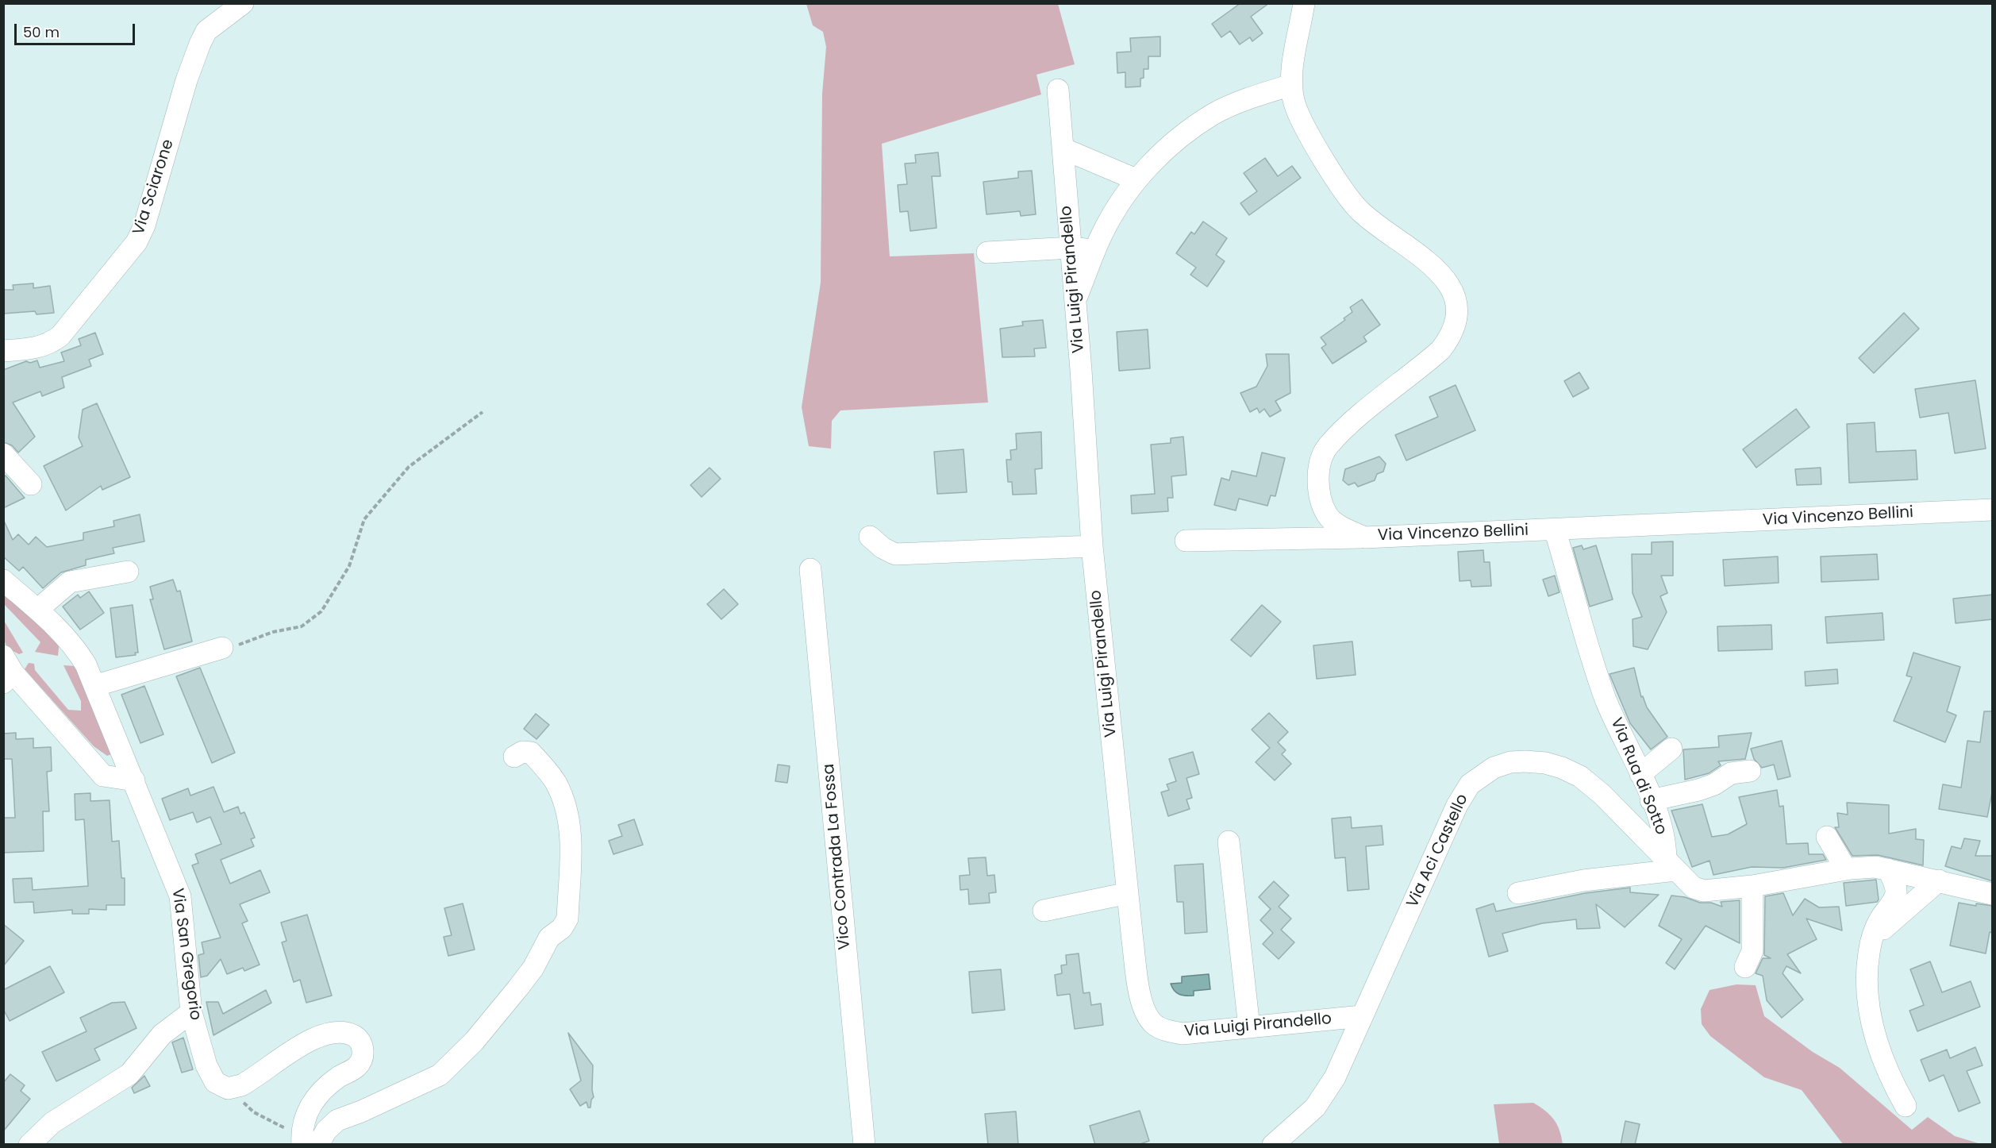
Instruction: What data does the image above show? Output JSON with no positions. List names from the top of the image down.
{
  "streets": {
    "street": [
      "Via Sciarone",
      "Via Luigi Pirandello",
      "Via Vincenzo Bellini",
      "Via Rua di Sotto",
      "Via Aci Castello",
      "Vico Contrada La Fossa",
      "Via San Gregorio"
    ]
  },
  "crossings": [
    ["Via Luigi Pirandello", "Via Aci Castello"],
    ["Via Vincenzo Bellini", "Via Rua di Sotto"],
    ["Via Rua di Sotto", "Via Aci Castello"]
  ],
  "scale_bar": "50 m"
}
